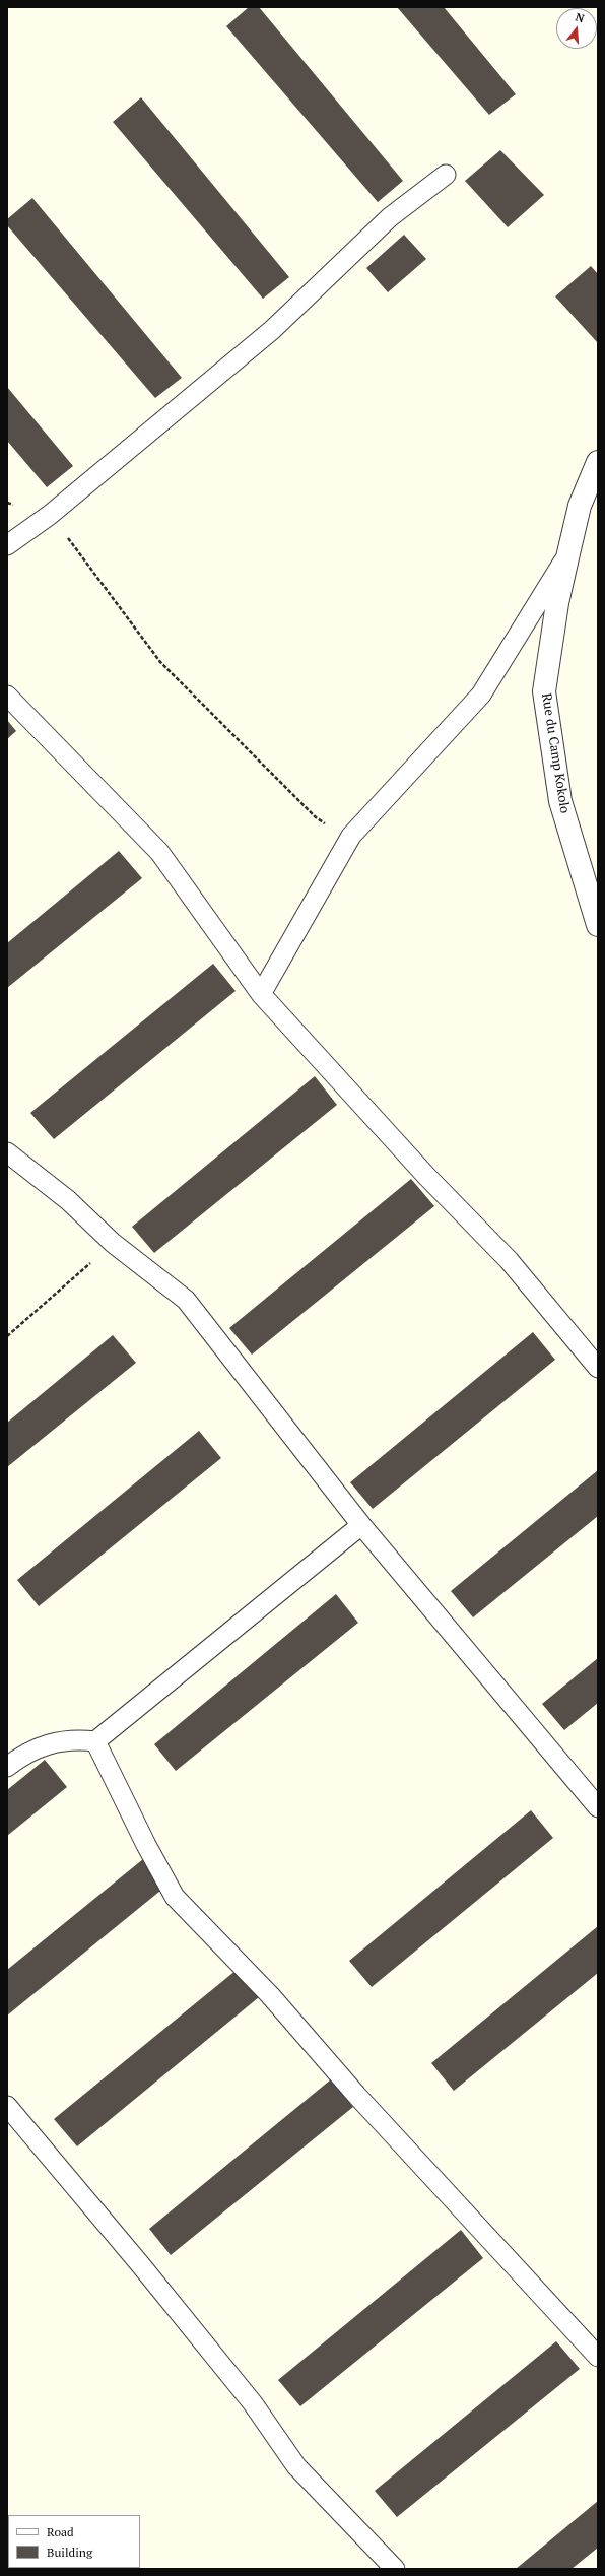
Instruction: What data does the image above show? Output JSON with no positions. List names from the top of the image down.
{
  "streets": {
    "street": ["Rue du Camp Kokolo"]
  },
  "legend": ["Road", "Building"],
  "north": "top"
}
